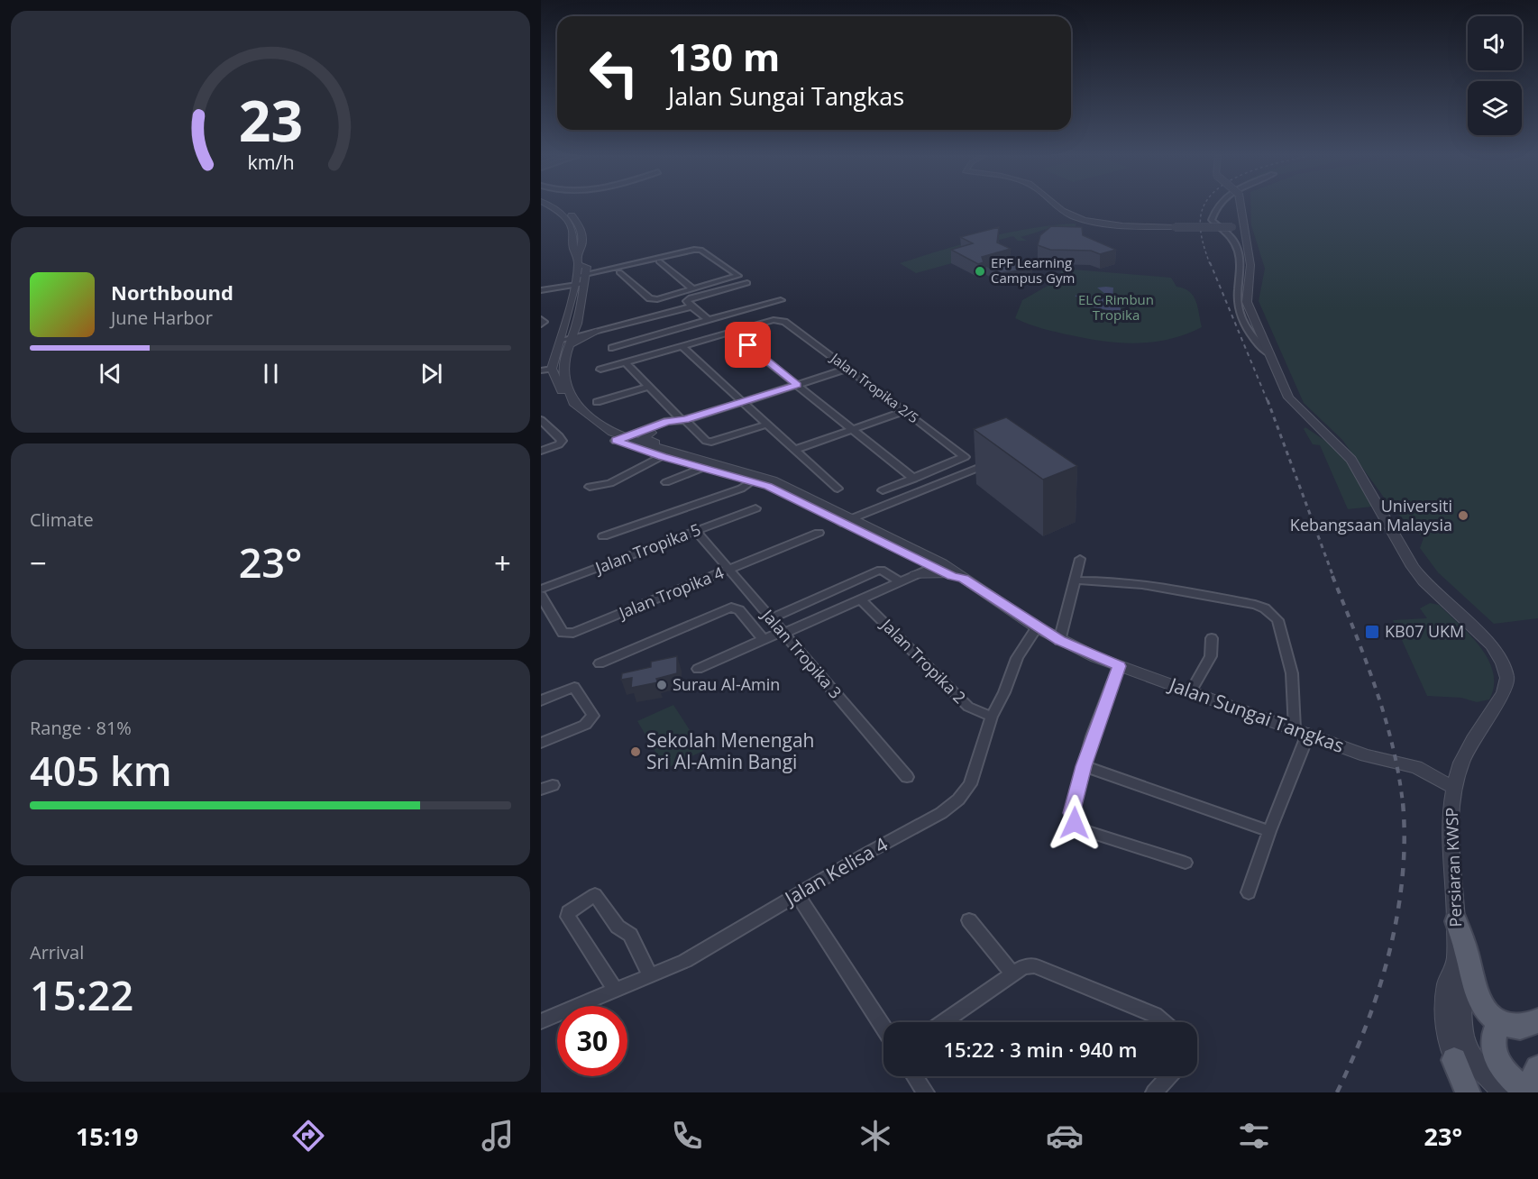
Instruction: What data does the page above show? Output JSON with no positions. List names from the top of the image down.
{
  "streets": {
    "street": [
      "Jalan Tropika 2/5",
      "Jalan Tropika 5",
      "Jalan Tropika 4",
      "Jalan Tropika 3",
      "Jalan Tropika 2",
      "Jalan Sungai Tangkas",
      "Persiaran KWSP",
      "Jalan Kelisa 4"
    ]
  },
  "crossings": [
    ["Jalan Tropika 5", "Jalan Tropika 3"],
    ["Jalan Tropika 4", "Jalan Tropika 3"],
    ["Jalan Tropika 2", "Jalan Kelisa 4"],
    ["Jalan Sungai Tangkas", "Persiaran KWSP"],
    ["Jalan Sungai Tangkas", "Jalan Kelisa 4"]
  ],
  "parks": ["ELC Rimbun Tropika"],
  "places": {
    "other": [
      "EPF Learning Campus Gym",
      "Universiti Kebangsaan Malaysia",
      "Surau Al-Amin",
      "Sekolah Menengah Sri Al-Amin Bangi"
    ],
    "transit": ["KB07 UKM"]
  },
  "page": {
    "turn": ["130 m", "Jalan Sungai Tangkas"],
    "song": ["Northbound", "June Harbor"],
    "tile": [
      "Climate",
      ["Range · 81%", "405 km"],
      ["Arrival", "15:22"]
    ],
    "heat": ["−", "23°", "+"],
    "limit": "30",
    "trip": "15:22 · 3 min · 940 m",
    "tabs": ["15:19", "23°"],
    "gauge": ["23", "km/h"]
  }
}
